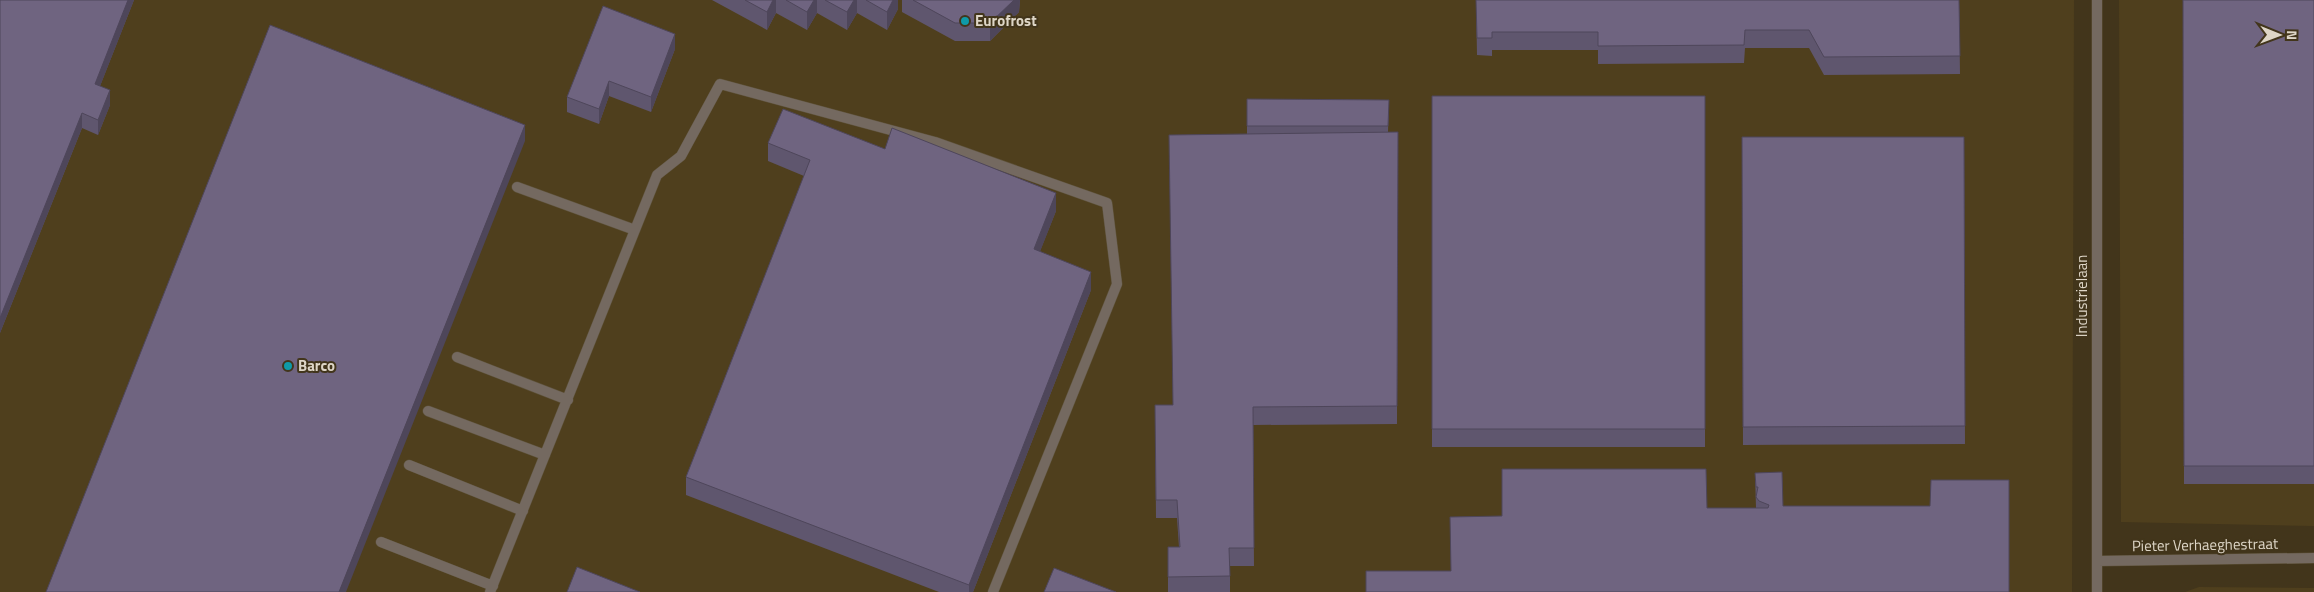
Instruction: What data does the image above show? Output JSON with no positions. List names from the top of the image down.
{
  "streets": {
    "street": ["Industrielaan", "Pieter Verhaeghestraat"]
  },
  "crossings": [
    ["Industrielaan", "Pieter Verhaeghestraat"]
  ],
  "places": ["Eurofrost", "Barco"],
  "north": "right"
}
